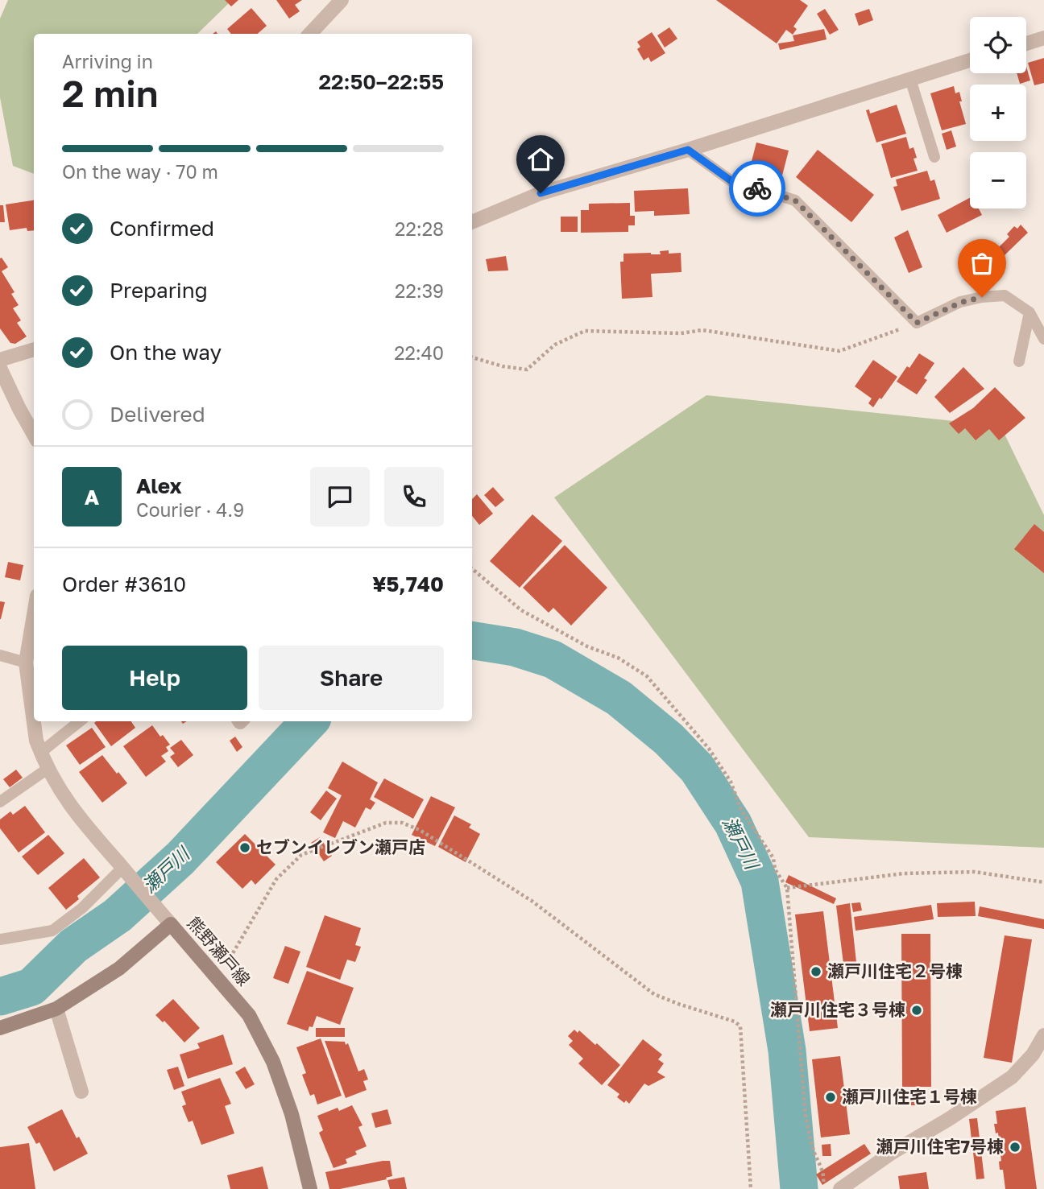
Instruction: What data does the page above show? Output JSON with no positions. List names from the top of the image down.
{
  "streets": {
    "main road": ["熊野瀬戸線"]
  },
  "water": ["瀬戸川"],
  "places": [
    "セブンイレブン瀬戸店",
    "瀬戸川住宅２号棟",
    "瀬戸川住宅３号棟",
    "瀬戸川住宅１号棟",
    "瀬戸川住宅7号棟"
  ],
  "page": {
    "map_buttons": ["+", "−"],
    "heading": ["2 min", "Arriving in", "22:50–22:55"],
    "panel": [
      "Alex",
      "Courier · 4.9",
      "Order #3610",
      "¥5,740"
    ],
    "bar": "On the way · 70 m",
    "list": [
      ["Confirmed", "22:28"],
      ["Preparing", "22:39"],
      ["On the way", "22:40"],
      "Delivered"
    ],
    "round": "A",
    "buttons": ["Help", "Share"]
  }
}
